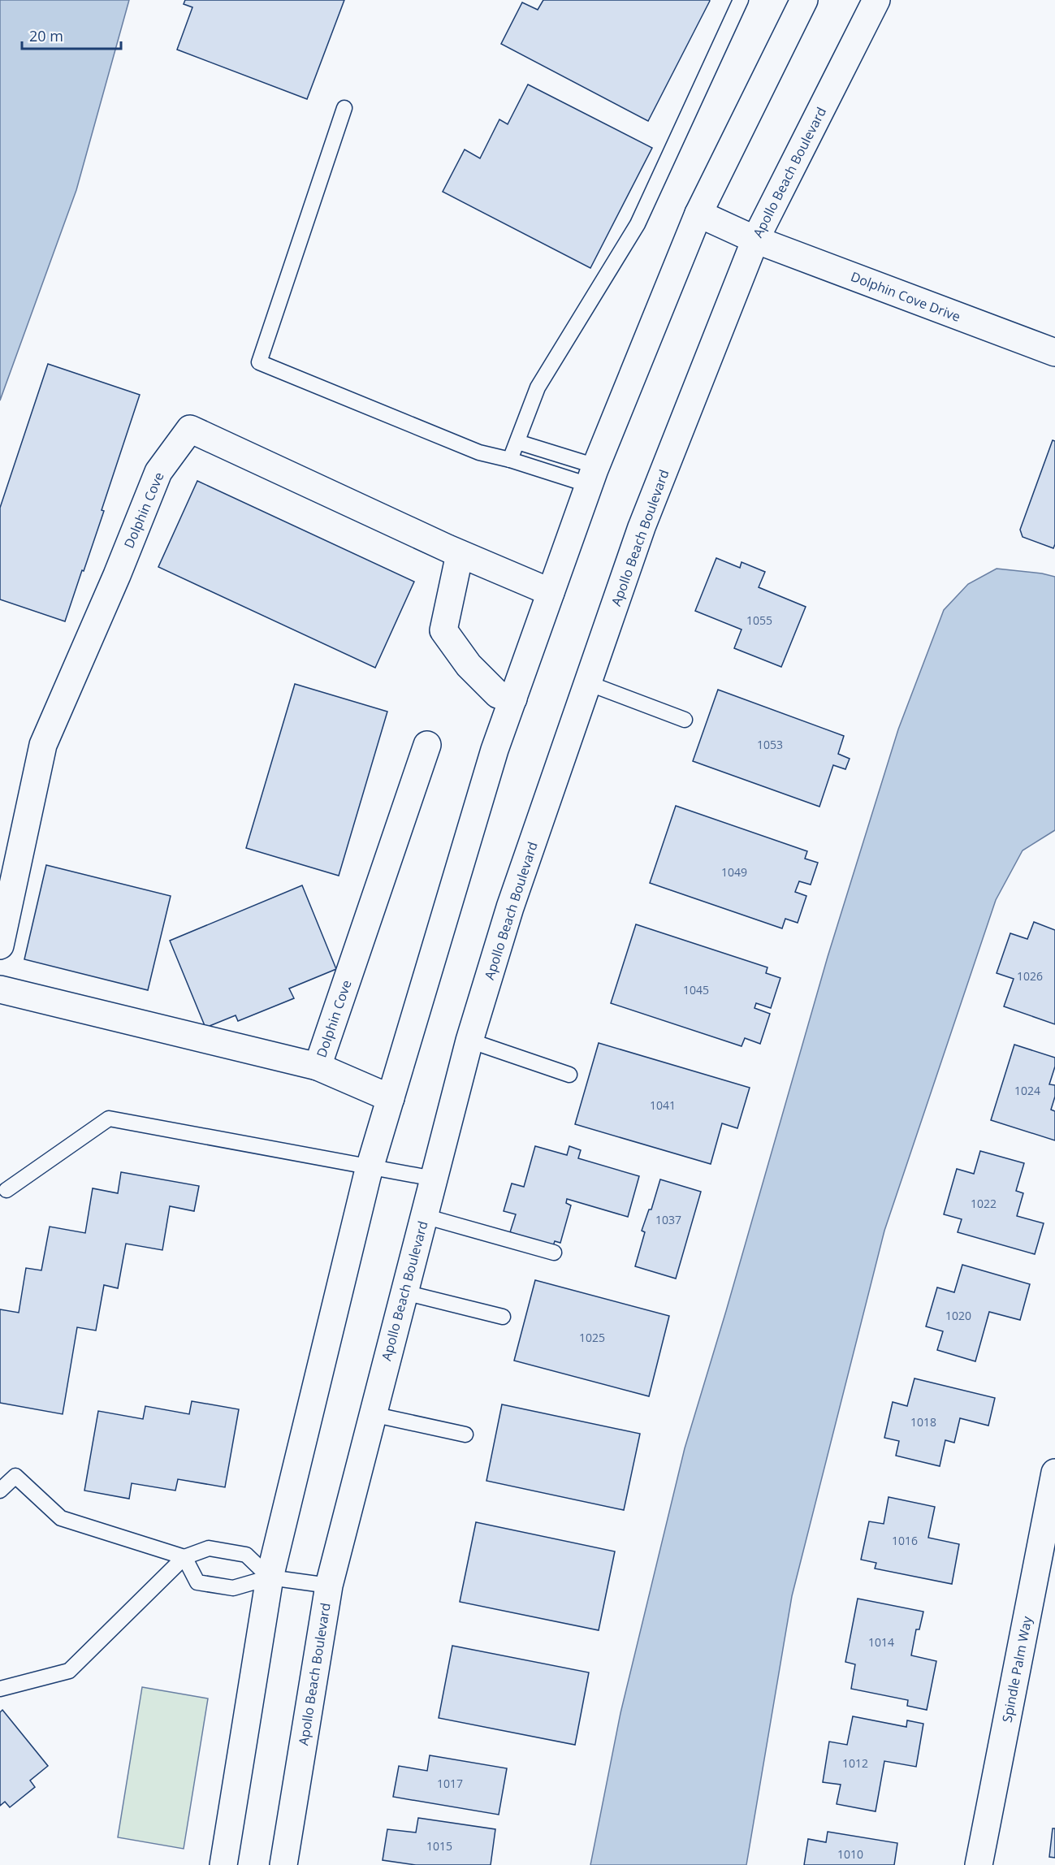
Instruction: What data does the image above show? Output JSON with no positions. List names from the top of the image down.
{
  "streets": {
    "main road": [
      "Apollo Beach Boulevard",
      "Dolphin Cove Drive",
      "Dolphin Cove",
      "Spindle Palm Way"
    ]
  },
  "crossings": [
    ["Apollo Beach Boulevard", "Dolphin Cove Drive"]
  ],
  "house_numbers": [
    "1055",
    "1053",
    "1049",
    "1026",
    "1045",
    "1024",
    "1041",
    "1022",
    "1037",
    "1020",
    "1025",
    "1018",
    "1016",
    "1014",
    "1012",
    "1017",
    "1015",
    "1010"
  ],
  "scale_bar": "20 m"
}
